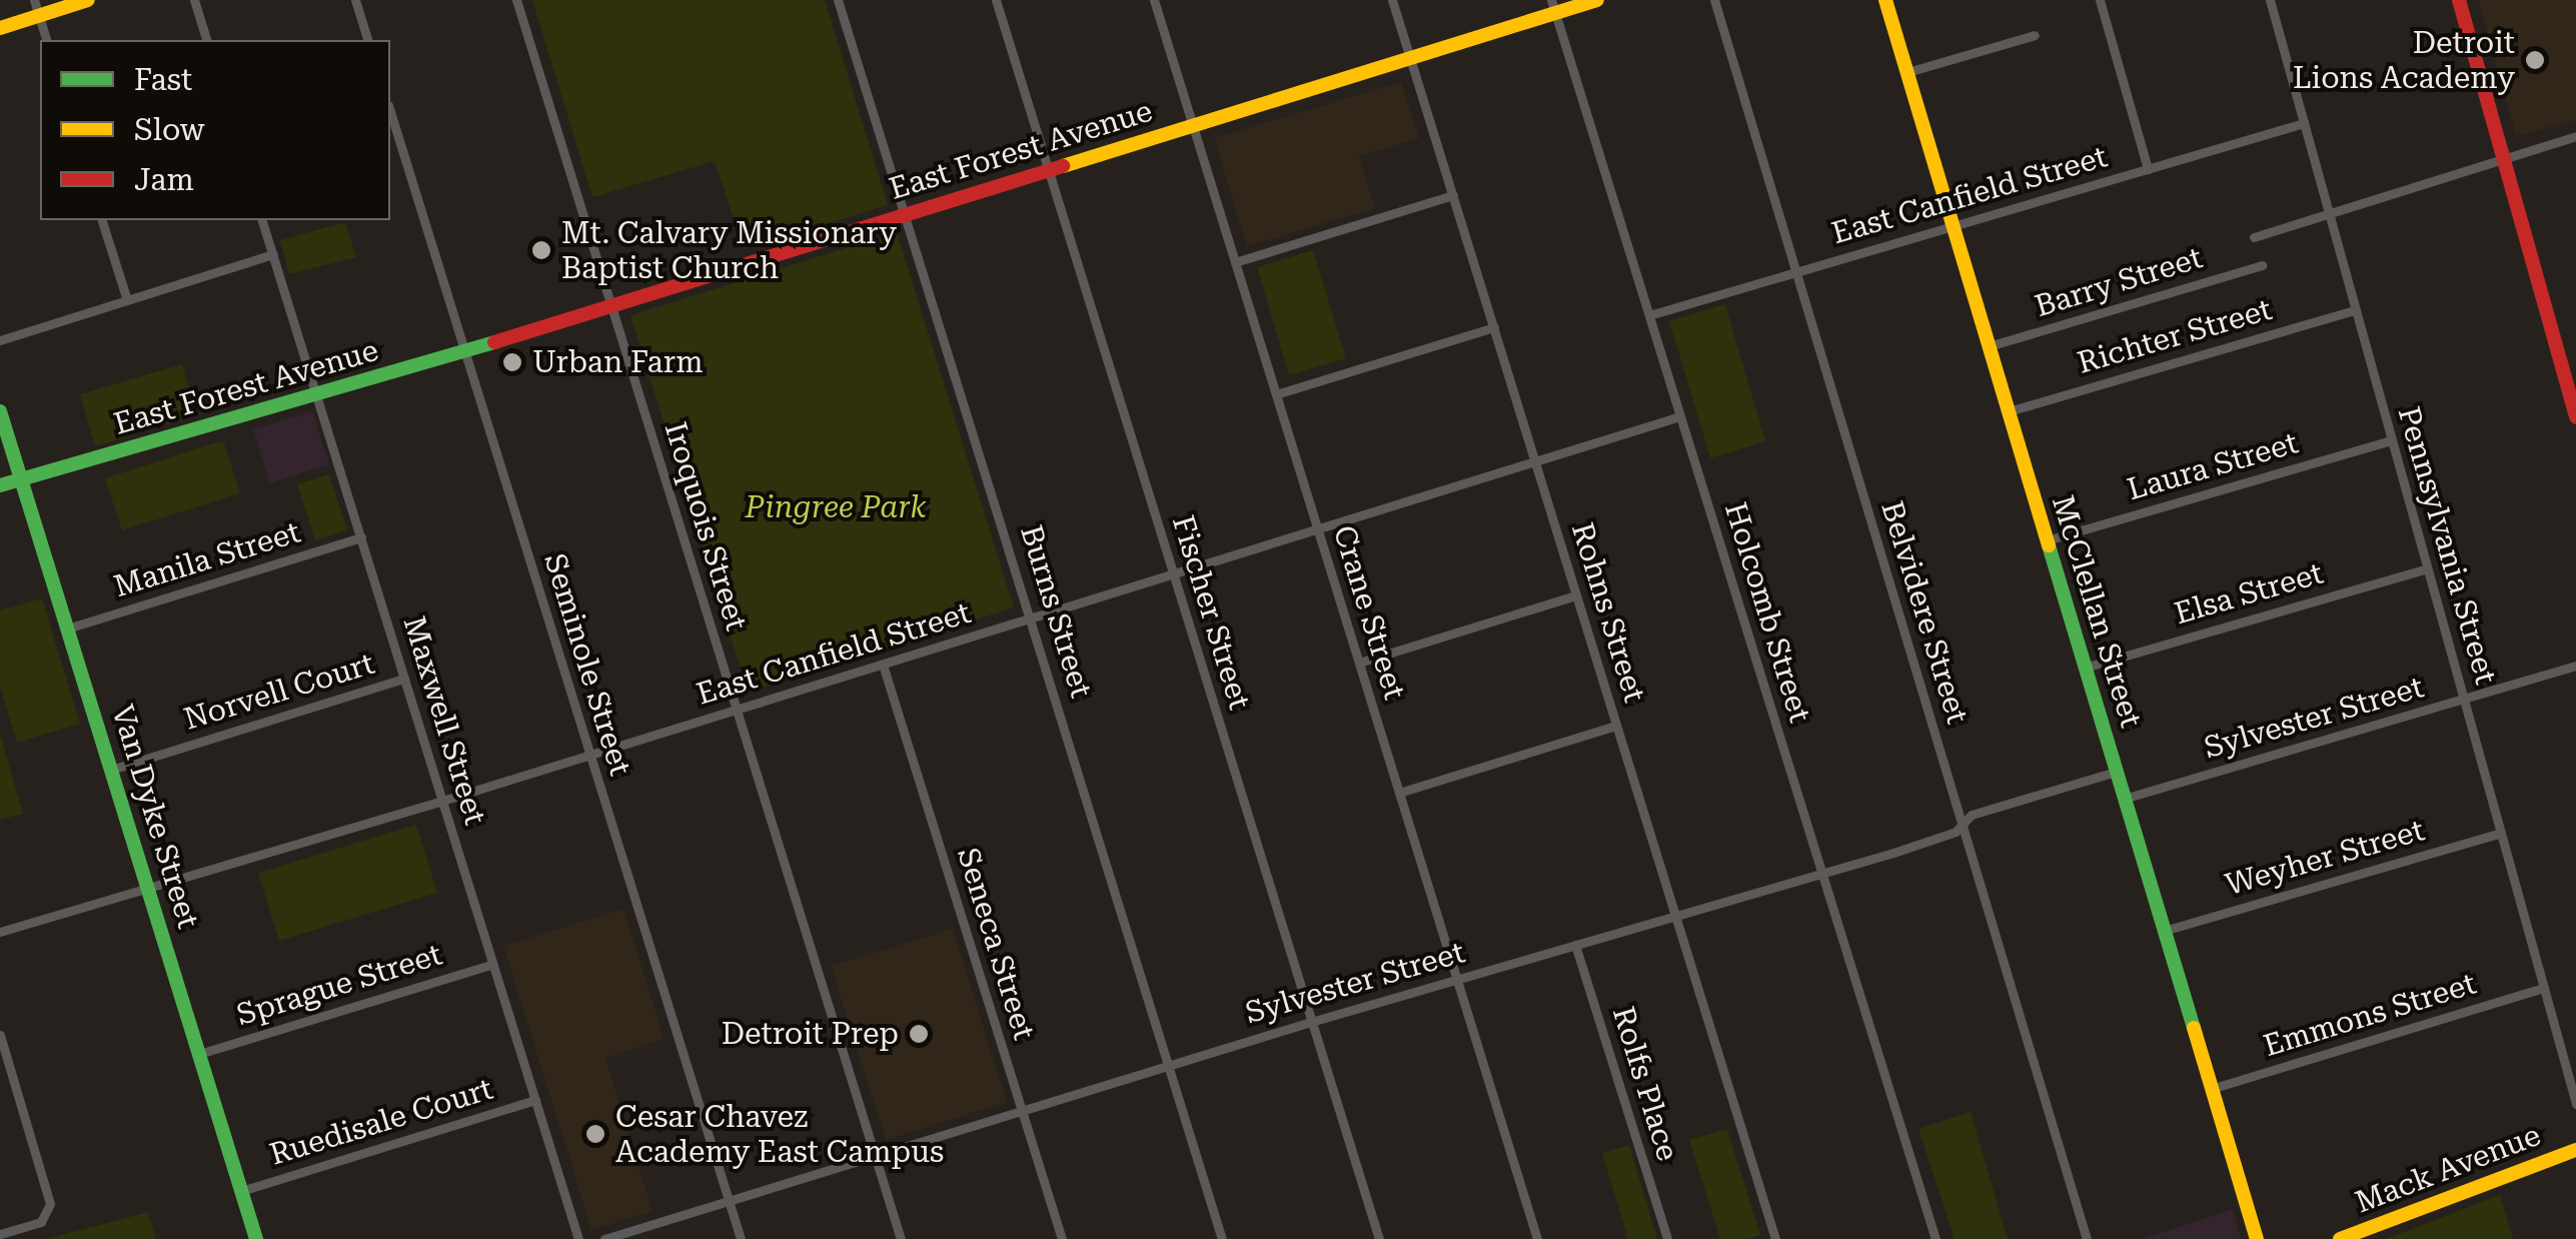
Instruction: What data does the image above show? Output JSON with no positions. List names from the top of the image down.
{
  "streets": {
    "main road": [
      "East Forest Avenue",
      "McClellan Street",
      "Van Dyke Street",
      "Mack Avenue"
    ],
    "street": [
      "East Canfield Street",
      "Barry Street",
      "Richter Street",
      "Laura Street",
      "Iroquois Street",
      "Pennsylvania Street",
      "Manila Street",
      "Elsa Street",
      "Burns Street",
      "Fischer Street",
      "Crane Street",
      "Rohns Street",
      "Holcomb Street",
      "Belvidere Street",
      "Seminole Street",
      "Norvell Court",
      "Sylvester Street",
      "Maxwell Street",
      "Weyher Street",
      "Seneca Street",
      "Sprague Street",
      "Emmons Street",
      "Rolfs Place",
      "Ruedisale Court"
    ]
  },
  "crossings": [
    ["East Forest Avenue", "Iroquois Street"],
    ["East Forest Avenue", "Burns Street"],
    ["East Forest Avenue", "Fischer Street"],
    ["East Forest Avenue", "Crane Street"],
    ["East Forest Avenue", "Rohns Street"],
    ["East Forest Avenue", "Holcomb Street"],
    ["East Forest Avenue", "Seminole Street"],
    ["East Forest Avenue", "Maxwell Street"],
    ["East Forest Avenue", "Van Dyke Street"],
    ["East Canfield Street", "Iroquois Street"],
    ["East Canfield Street", "Pennsylvania Street"],
    ["East Canfield Street", "Burns Street"],
    ["East Canfield Street", "McClellan Street"],
    ["East Canfield Street", "Fischer Street"],
    ["East Canfield Street", "Crane Street"],
    ["East Canfield Street", "Rohns Street"],
    ["East Canfield Street", "Holcomb Street"],
    ["East Canfield Street", "Belvidere Street"],
    ["East Canfield Street", "Seminole Street"],
    ["East Canfield Street", "Maxwell Street"],
    ["East Canfield Street", "Van Dyke Street"],
    ["East Canfield Street", "Seneca Street"],
    ["Barry Street", "McClellan Street"],
    ["Richter Street", "Pennsylvania Street"],
    ["Richter Street", "McClellan Street"],
    ["Laura Street", "Pennsylvania Street"],
    ["Laura Street", "McClellan Street"],
    ["Iroquois Street", "Sylvester Street"],
    ["Pennsylvania Street", "Elsa Street"],
    ["Pennsylvania Street", "Sylvester Street"],
    ["Pennsylvania Street", "Weyher Street"],
    ["Pennsylvania Street", "Emmons Street"],
    ["Manila Street", "Maxwell Street"],
    ["Manila Street", "Van Dyke Street"],
    ["Elsa Street", "McClellan Street"],
    ["Burns Street", "Sylvester Street"],
    ["McClellan Street", "Sylvester Street"],
    ["McClellan Street", "Weyher Street"],
    ["McClellan Street", "Emmons Street"],
    ["Fischer Street", "Sylvester Street"],
    ["Crane Street", "Sylvester Street"],
    ["Rohns Street", "Sylvester Street"],
    ["Holcomb Street", "Sylvester Street"],
    ["Belvidere Street", "Sylvester Street"],
    ["Seminole Street", "Sylvester Street"],
    ["Norvell Court", "Maxwell Street"],
    ["Norvell Court", "Van Dyke Street"],
    ["Sylvester Street", "Seneca Street"],
    ["Sylvester Street", "Rolfs Place"],
    ["Maxwell Street", "Sprague Street"],
    ["Maxwell Street", "Ruedisale Court"],
    ["Van Dyke Street", "Sprague Street"],
    ["Van Dyke Street", "Ruedisale Court"]
  ],
  "parks": ["Pingree Park"],
  "places": [
    "Detroit Lions Academy",
    "Mt. Calvary Missionary Baptist Church",
    "Urban Farm",
    "Detroit Prep",
    "Cesar Chavez Academy East Campus"
  ],
  "legend": ["Fast", "Slow", "Jam"]
}
